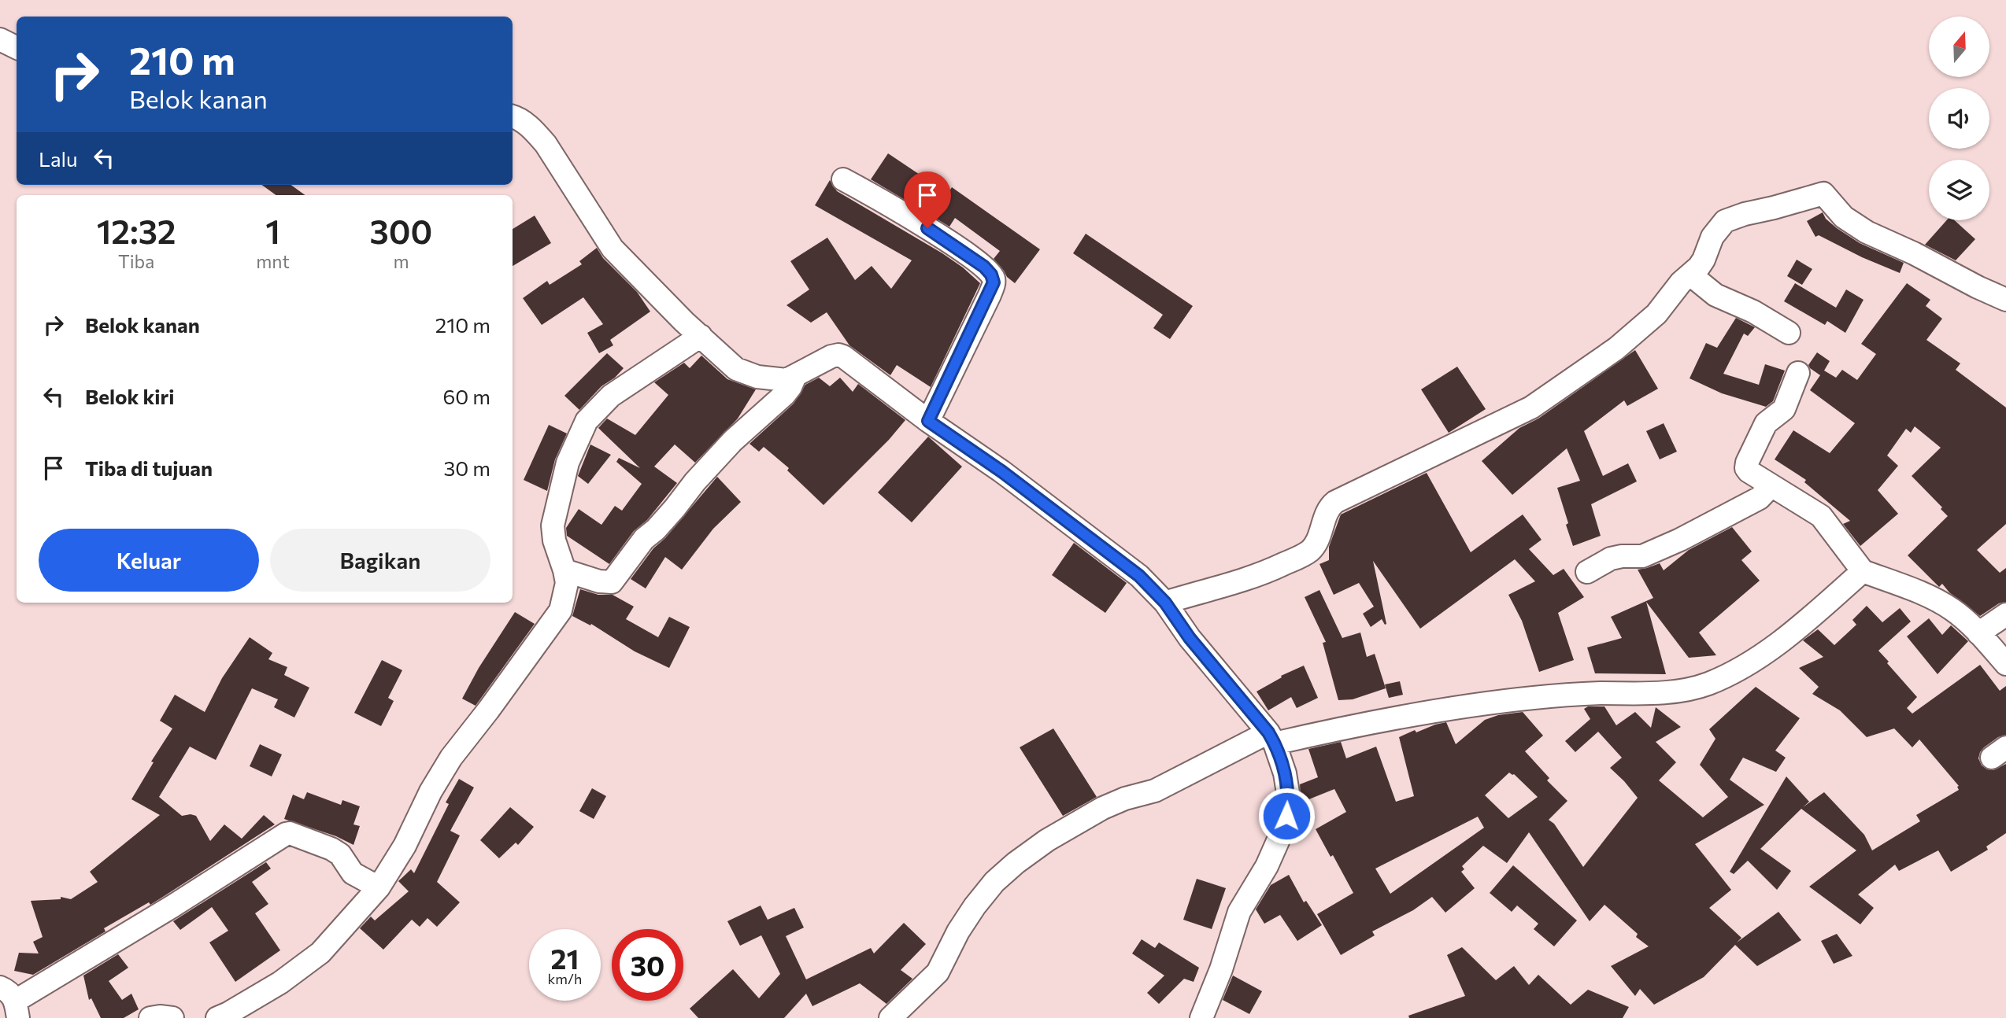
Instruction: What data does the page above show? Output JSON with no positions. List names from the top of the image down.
{
  "north": "top",
  "page": {
    "turn": ["210 m", "Belok kanan"],
    "then": "Lalu",
    "eta": [
      "12:32",
      "Tiba",
      "1",
      "mnt",
      "300",
      "m"
    ],
    "list": [
      {
        "name": "Belok kanan",
        "value": "210 m"
      },
      {
        "name": "Belok kiri",
        "value": "60 m"
      },
      {
        "name": "Tiba di tujuan",
        "value": "30 m"
      }
    ],
    "buttons": ["Keluar", "Bagikan"],
    "speed": "21 km/h",
    "limit": "30"
  }
}
